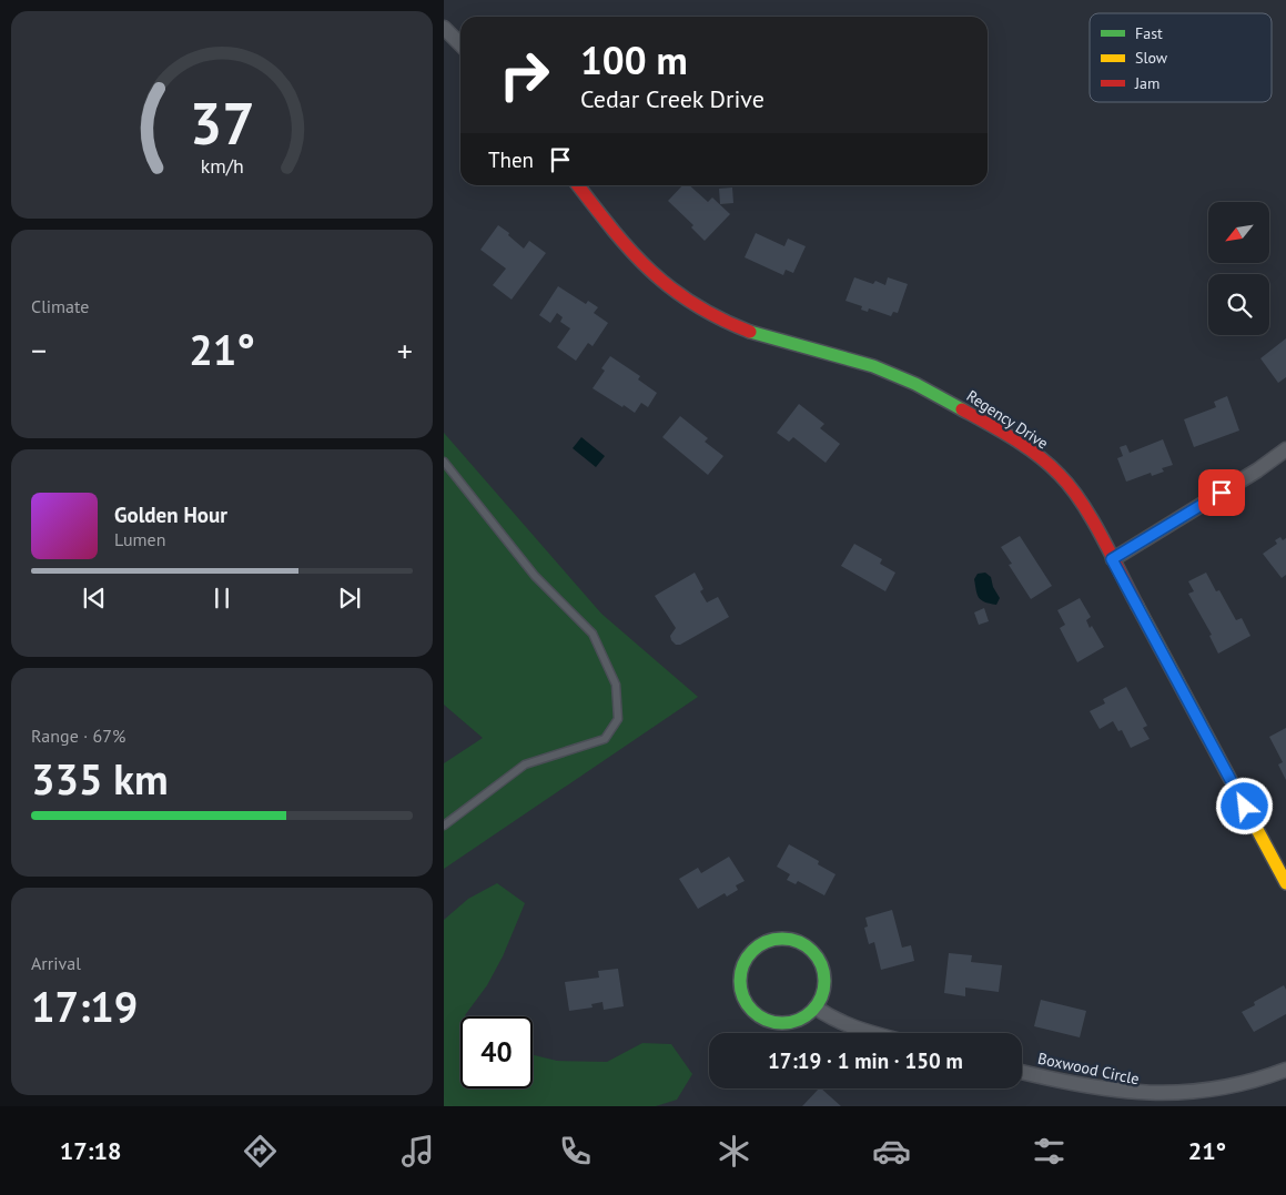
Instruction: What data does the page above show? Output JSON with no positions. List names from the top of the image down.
{
  "streets": {
    "street": ["Regency Drive", "Boxwood Circle"]
  },
  "legend": ["Fast", "Slow", "Jam"],
  "north": "bottom left",
  "page": {
    "turn": ["100 m", "Cedar Creek Drive"],
    "then": "Then",
    "tile": [
      "Climate",
      ["Range · 67%", "335 km"],
      ["Arrival", "17:19"]
    ],
    "heat": ["−", "21°", "+"],
    "song": ["Golden Hour", "Lumen"],
    "limit": "40",
    "trip": "17:19 · 1 min · 150 m",
    "tabs": ["17:18", "21°"],
    "gauge": ["37", "km/h"]
  }
}
